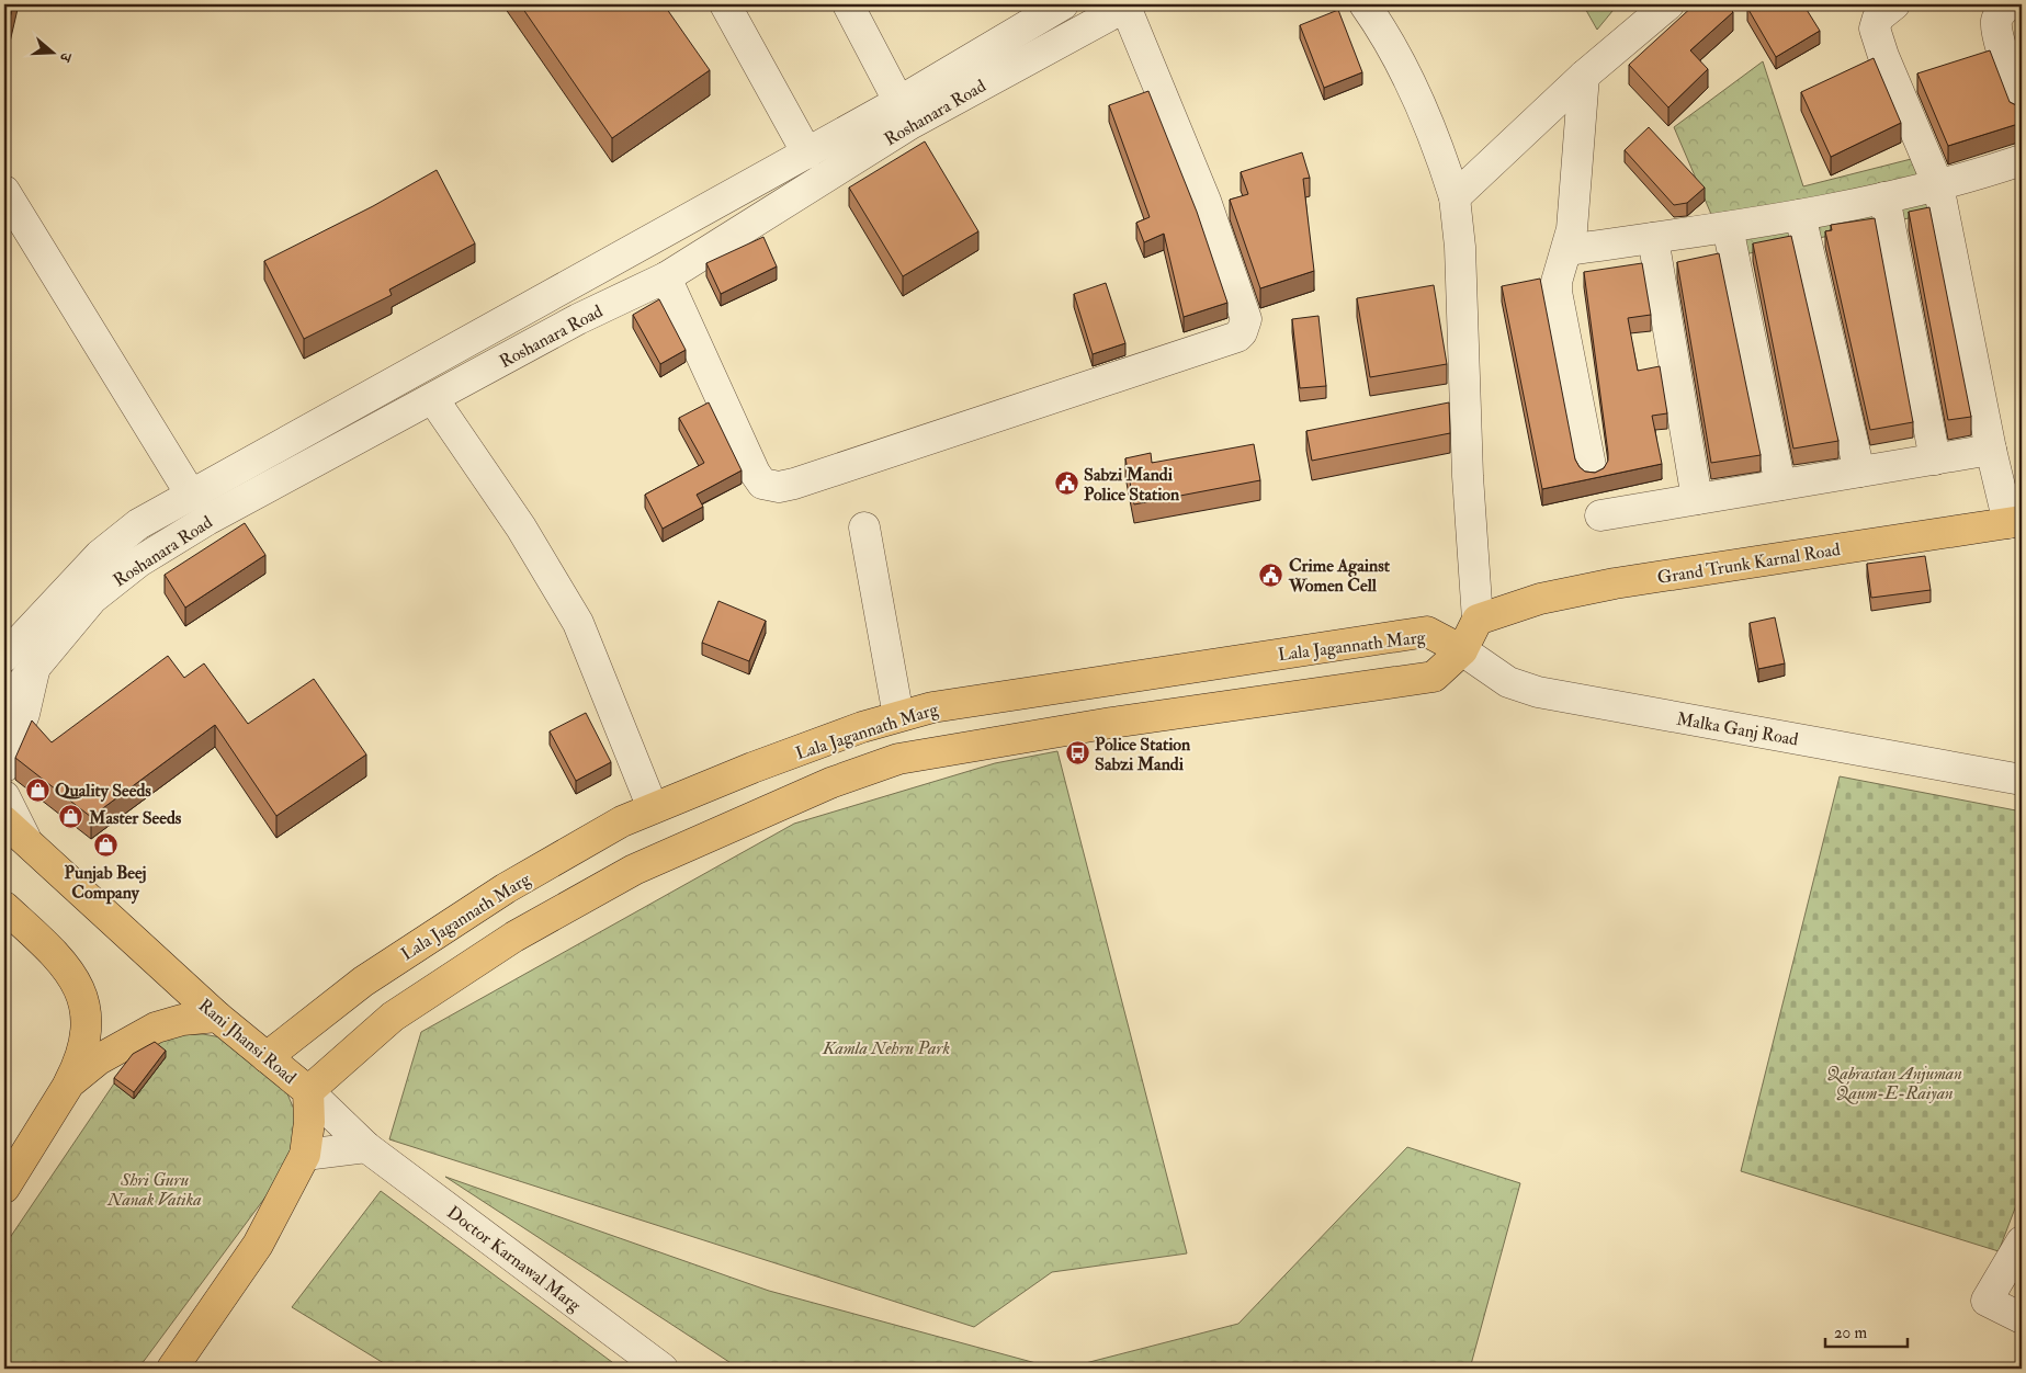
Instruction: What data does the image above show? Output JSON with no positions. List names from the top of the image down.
{
  "streets": {
    "main road": ["Grand Trunk Karnal Road", "Lala Jagannath Marg", "Rani Jhansi Road"],
    "street": ["Roshanara Road", "Malka Ganj Road", "Doctor Karnawal Marg"]
  },
  "crossings": [
    ["Lala Jagannath Marg", "Malka Ganj Road"],
    ["Lala Jagannath Marg", "Rani Jhansi Road"],
    ["Lala Jagannath Marg", "Doctor Karnawal Marg"],
    ["Rani Jhansi Road", "Doctor Karnawal Marg"]
  ],
  "parks": ["Kamla Nehru Park", "Qabrastan Anjuman Qaum-E-Raiyan", "Shri Guru Nanak Vatika"],
  "places": {
    "public building": ["Sabzi Mandi Police Station", "Crime Against Women Cell"],
    "bus stop": ["Police Station Sabzi Mandi"],
    "shop": ["Quality Seeds", "Master Seeds", "Punjab Beej Company"]
  },
  "scale_bar": "20 m",
  "north": "right"
}
